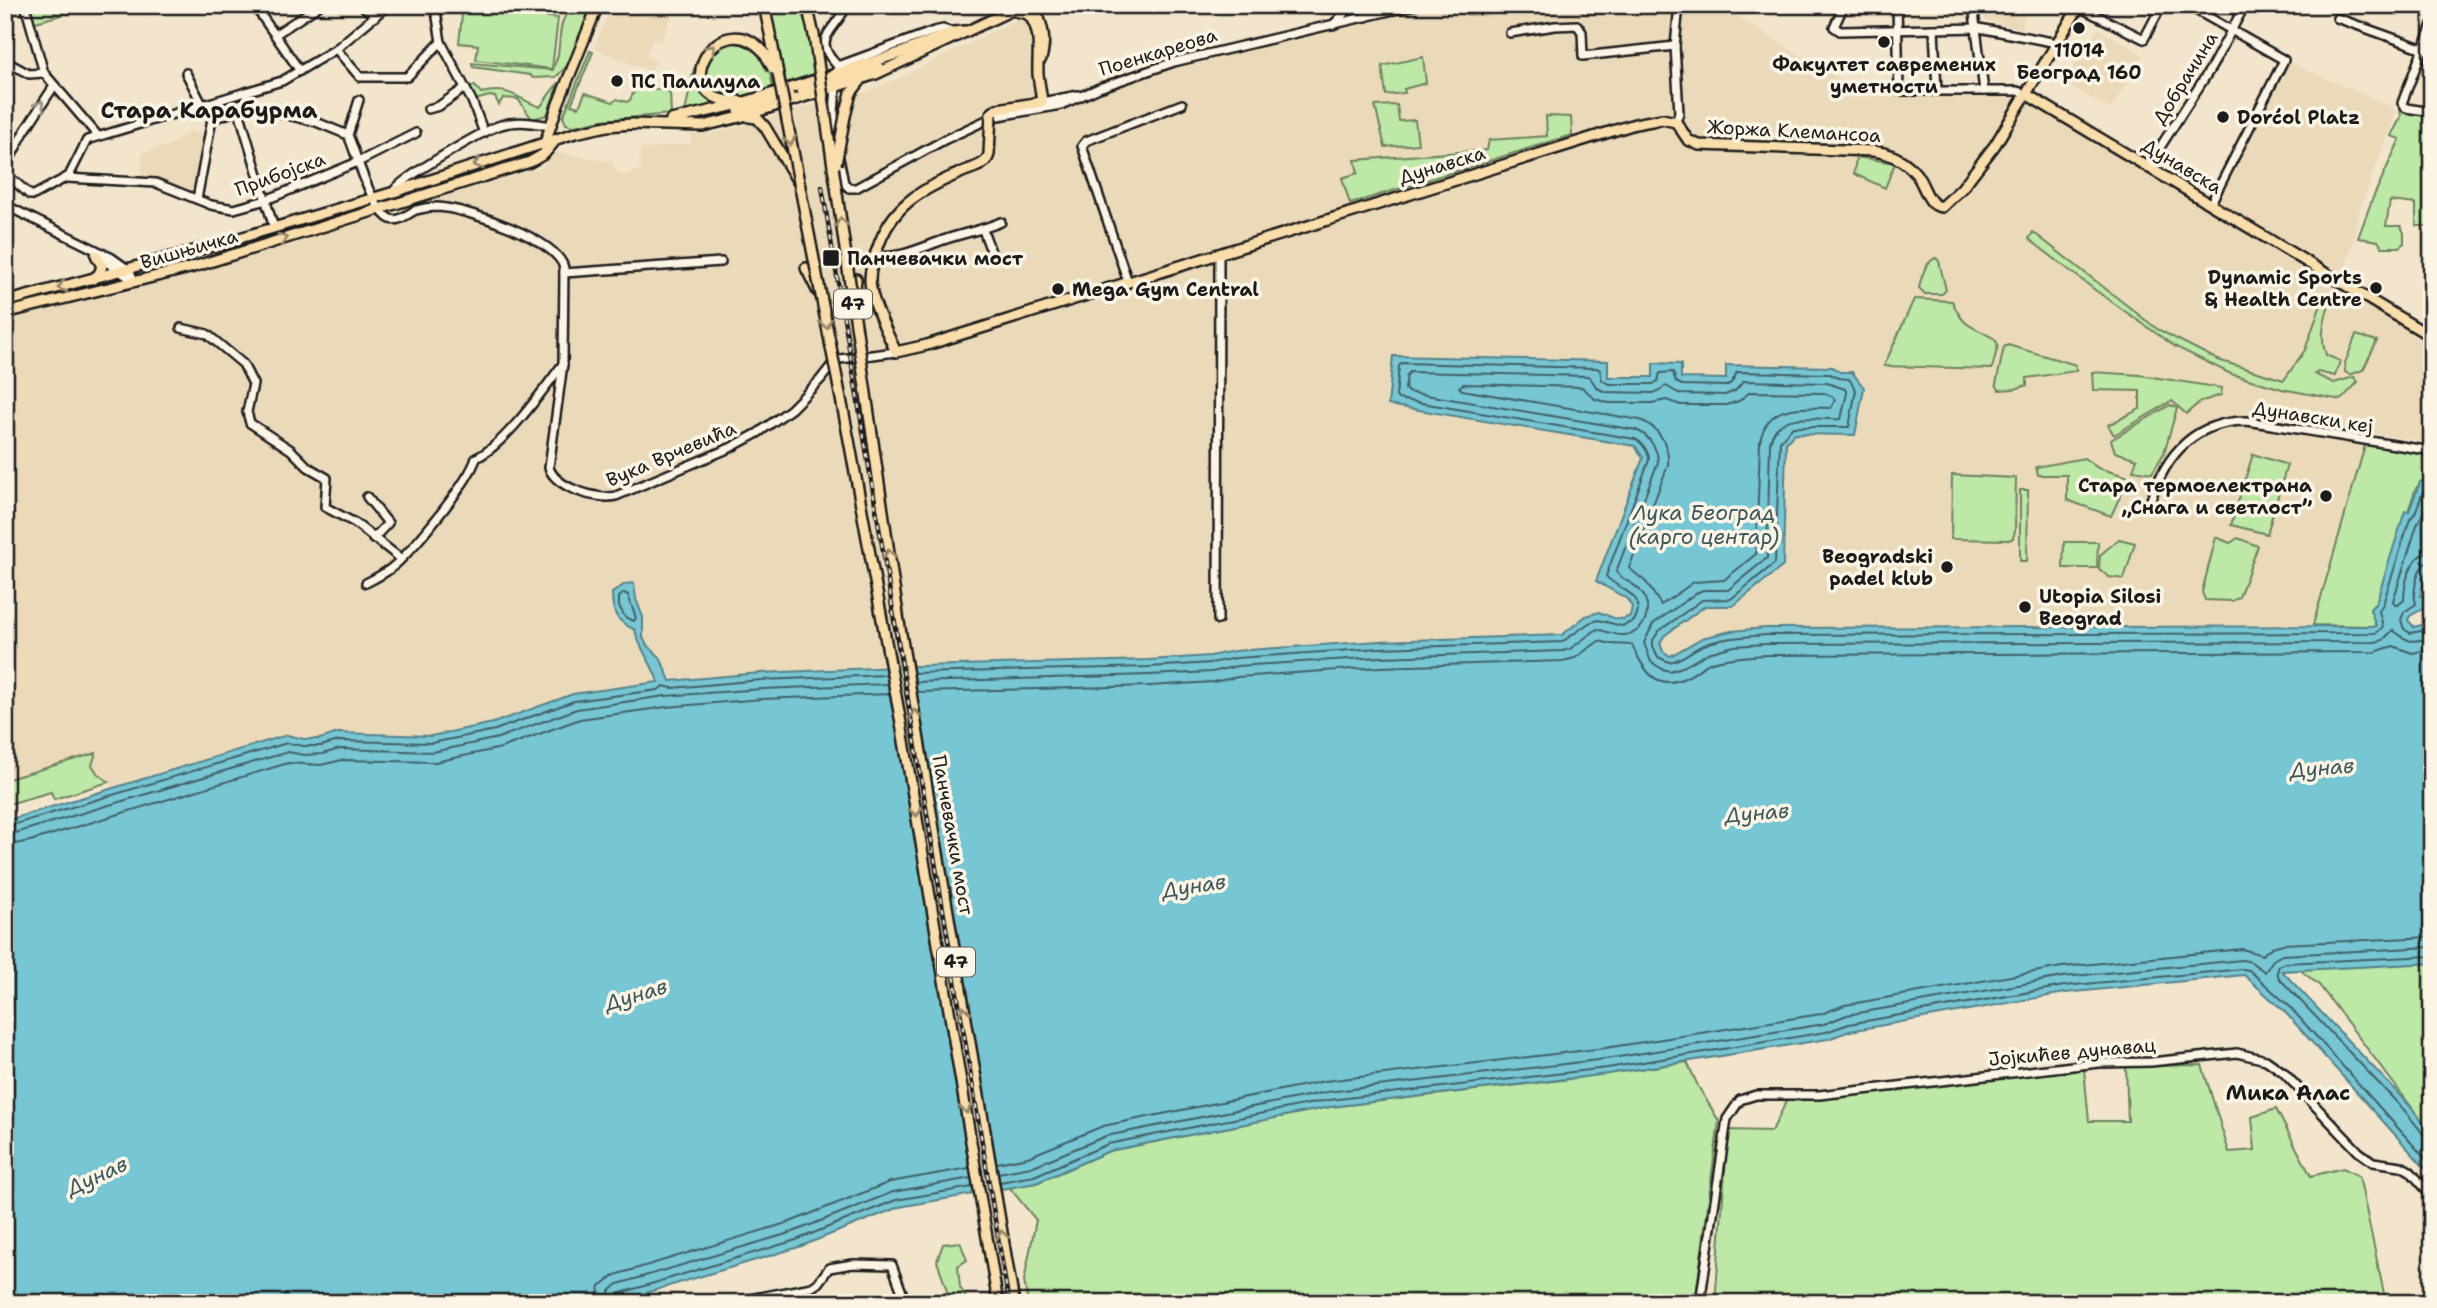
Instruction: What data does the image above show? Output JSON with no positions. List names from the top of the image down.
{
  "streets": {
    "main road": [
      "Поенкареова",
      "Жоржа Клемансоа",
      "Дунавска",
      "Вишњичка",
      "47",
      "Панчевачки мост"
    ],
    "street": [
      "Добрачина",
      "Прибојска",
      "Дунавски кеј",
      "Вука Врчевића",
      "Јојкићев дунавац"
    ]
  },
  "crossings": [
    ["Добрачина", "Дунавска"],
    ["Жоржа Клемансоа", "Дунавска"],
    ["Дунавска", "Вука Врчевића"],
    ["47", "Панчевачки мост"]
  ],
  "districts": ["Стара Карабурма", "Мика Алас"],
  "water": ["Лука Београд (карго центар)", "Дунав"],
  "places": {
    "other": [
      "11014 Београд 160",
      "Факултет савремених уметности",
      "ПС Палилула",
      "Dorćol Platz",
      "Dynamic Sports & Health Centre",
      "Mega Gym Central",
      "Стара термоелектрана „Снага и светлост”",
      "Beogradski padel klub",
      "Utopia Silosi Beograd"
    ],
    "transit": ["Панчевачки мост"]
  }
}
